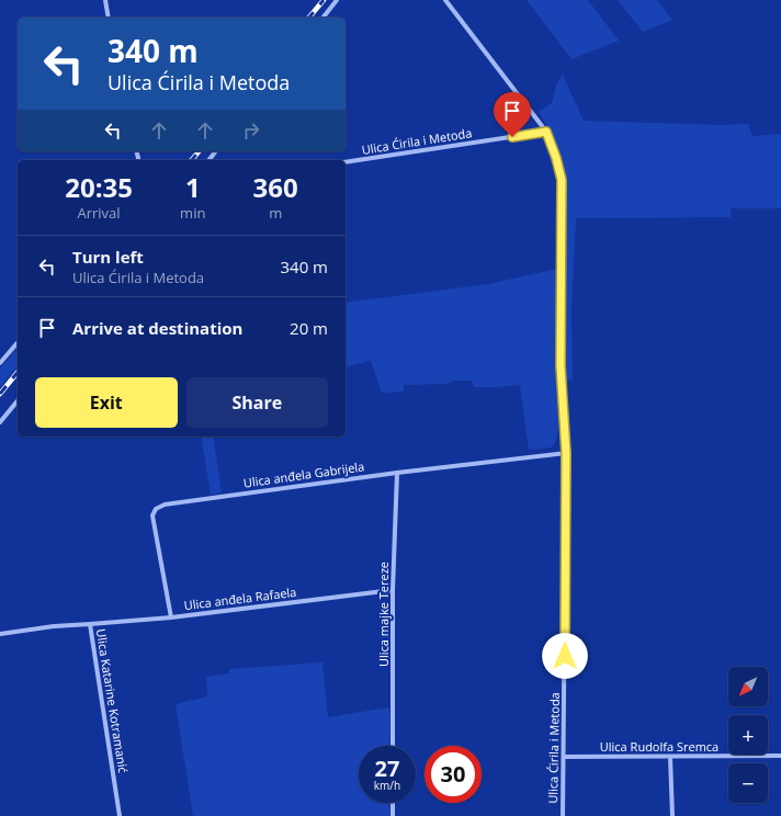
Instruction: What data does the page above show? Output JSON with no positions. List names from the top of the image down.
{
  "streets": {
    "street": [
      "Ulica Ćirila i Metoda",
      "Ulica anđela Gabrijela",
      "Ulica anđela Rafaela",
      "Ulica majke Tereze",
      "Ulica Katarine Kotramanić",
      "Ulica Rudolfa Sremca"
    ]
  },
  "crossings": [
    ["Ulica Ćirila i Metoda", "Ulica anđela Gabrijela"],
    ["Ulica Ćirila i Metoda", "Ulica Rudolfa Sremca"],
    ["Ulica anđela Gabrijela", "Ulica anđela Rafaela"],
    ["Ulica anđela Gabrijela", "Ulica majke Tereze"],
    ["Ulica anđela Rafaela", "Ulica majke Tereze"],
    ["Ulica anđela Rafaela", "Ulica Katarine Kotramanić"]
  ],
  "north": "bottom left",
  "page": {
    "turn": ["340 m", "Ulica Ćirila i Metoda"],
    "eta": [
      "20:35",
      "Arrival",
      "1",
      "min",
      "360",
      "m"
    ],
    "list": [
      {
        "name": "Turn left",
        "note": "Ulica Ćirila i Metoda",
        "value": "340 m"
      },
      {
        "name": "Arrive at destination",
        "value": "20 m"
      }
    ],
    "buttons": ["Exit", "Share"],
    "map_buttons": ["+", "−"],
    "speed": "27 km/h",
    "limit": "30"
  }
}
